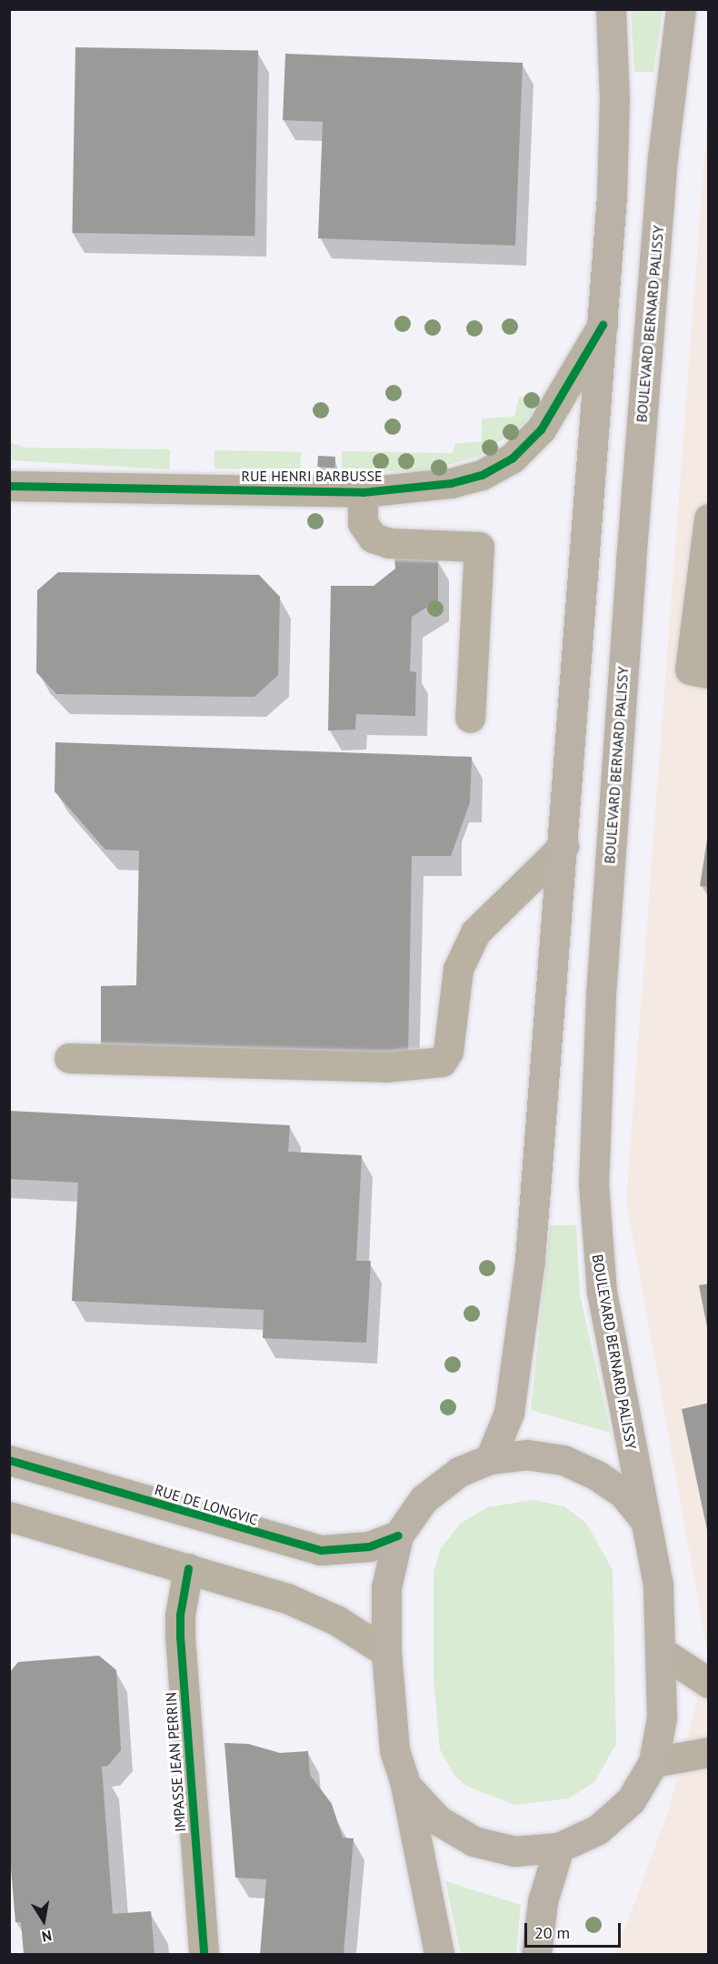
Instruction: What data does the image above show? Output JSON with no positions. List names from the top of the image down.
{
  "streets": {
    "main road": ["BOULEVARD BERNARD PALISSY"],
    "street": ["RUE HENRI BARBUSSE", "RUE DE LONGVIC", "IMPASSE JEAN PERRIN"]
  },
  "scale_bar": "20 m",
  "north": "bottom"
}
